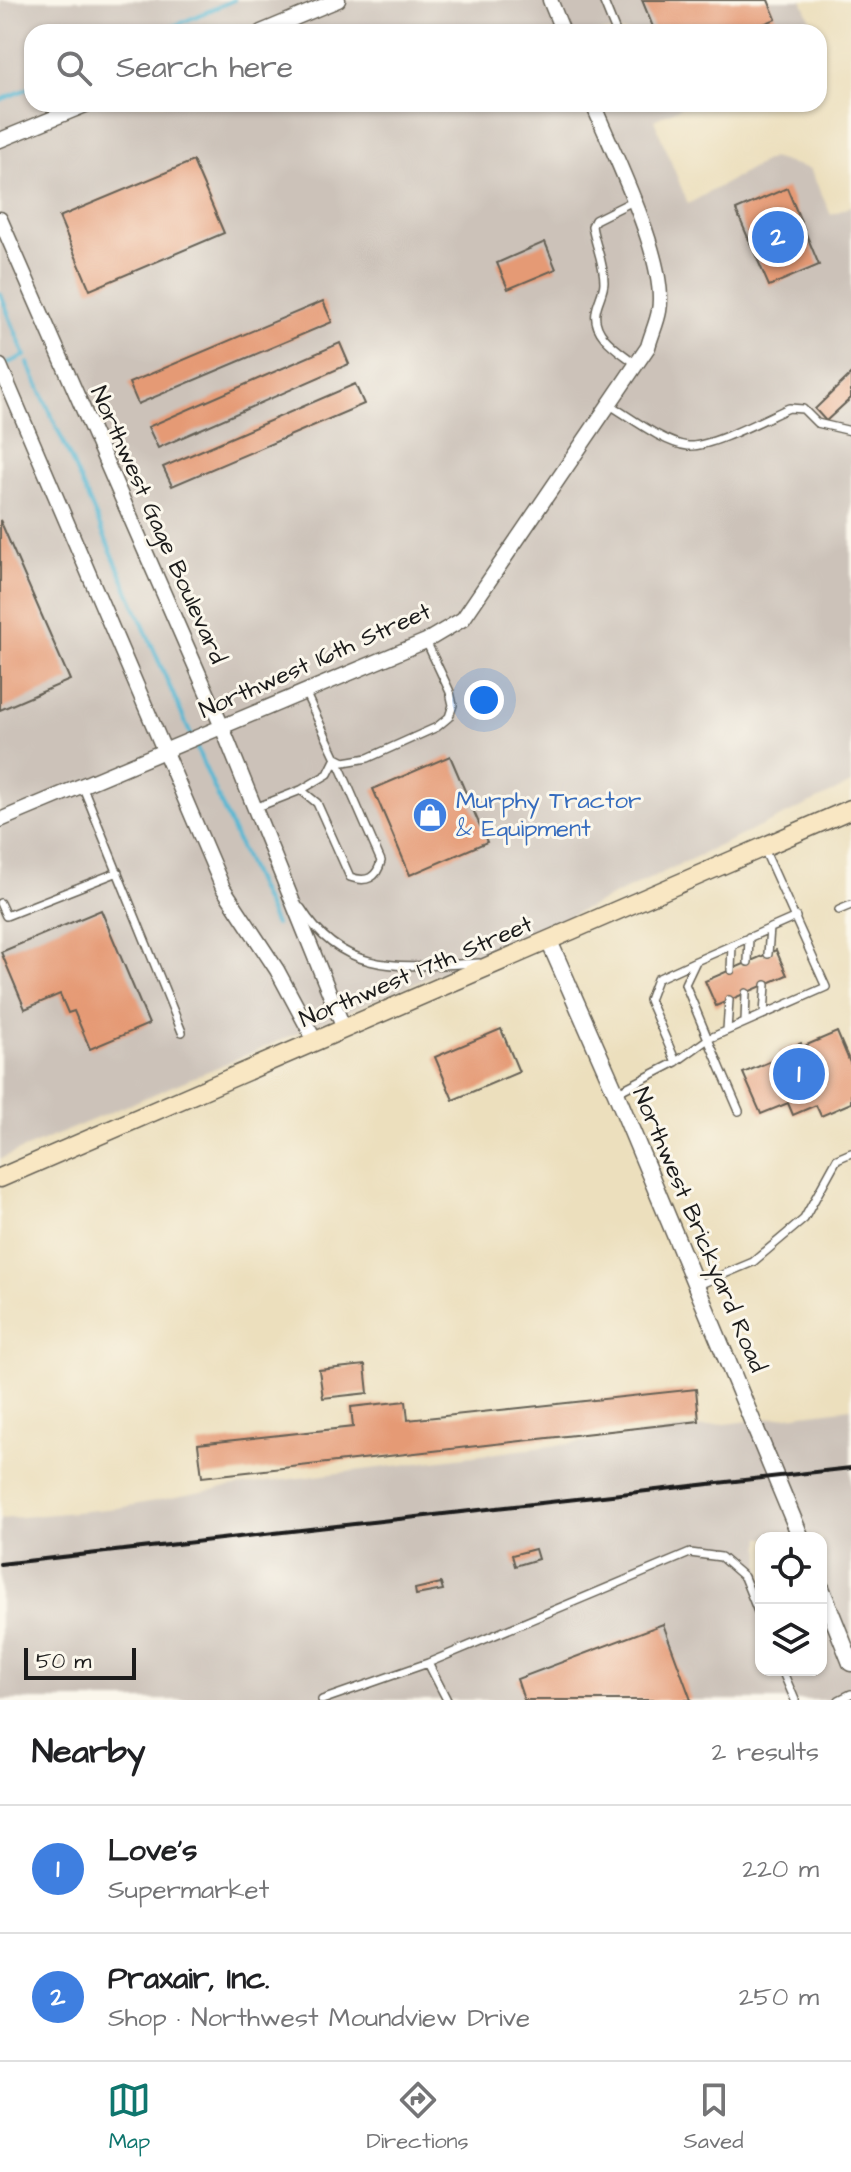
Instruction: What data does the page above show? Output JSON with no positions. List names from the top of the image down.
{
  "streets": {
    "main road": ["Northwest 17th Street"],
    "street": ["Northwest Gage Boulevard", "Northwest 16th Street", "Northwest Brickyard Road"]
  },
  "crossings": [
    ["Northwest Gage Boulevard", "Northwest 16th Street"],
    ["Northwest Gage Boulevard", "Northwest 17th Street"],
    ["Northwest 17th Street", "Northwest Brickyard Road"]
  ],
  "places": {
    "shop": ["Murphy Tractor & Equipment"]
  },
  "scale_bar": "50 m",
  "page": {
    "search": "Search here",
    "pins": ["2", "1"],
    "scale": "50 m",
    "heading": ["Nearby", "2 results"],
    "list": [
      {
        "mark": "1",
        "name": "Love's",
        "note": "Supermarket",
        "value": "220 m"
      },
      {
        "mark": "2",
        "name": "Praxair, Inc.",
        "note": "Shop · Northwest Moundview Drive",
        "value": "250 m"
      }
    ],
    "nav": ["Map", "Directions", "Saved"]
  }
}
